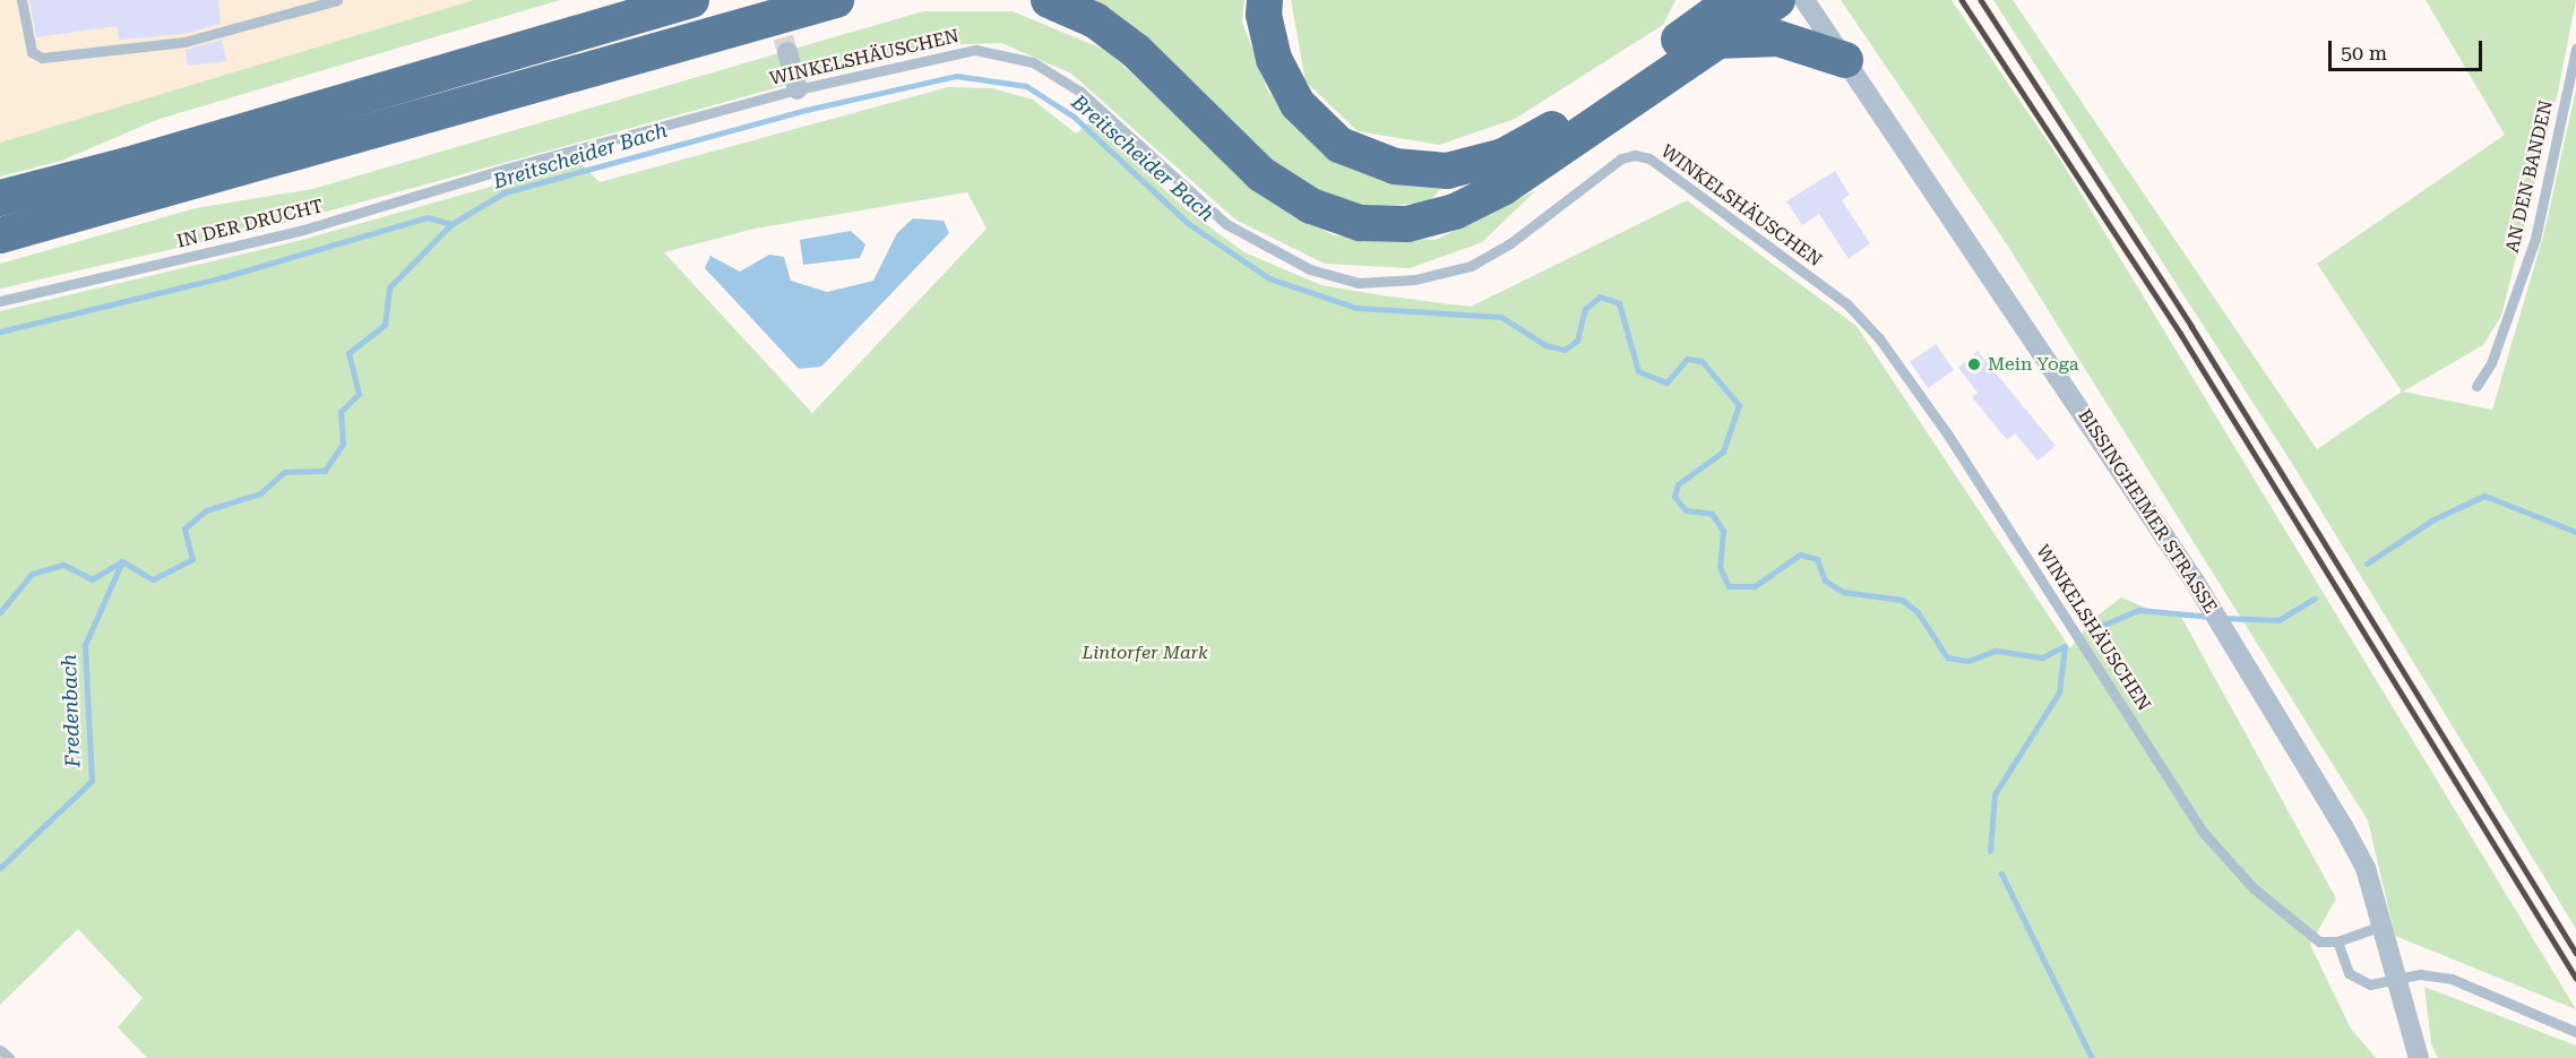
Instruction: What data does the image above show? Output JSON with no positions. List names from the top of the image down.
{
  "streets": {
    "street": ["BISSINGHEIMER STRASSE"],
    "lane": ["WINKELSHÄUSCHEN", "AN DEN BANDEN", "IN DER DRUCHT"]
  },
  "crossings": [
    ["WINKELSHÄUSCHEN", "IN DER DRUCHT"]
  ],
  "water": ["Breitscheider Bach", "Fredenbach"],
  "parks": ["Lintorfer Mark"],
  "places": ["Mein Yoga"],
  "scale_bar": "50 m"
}
